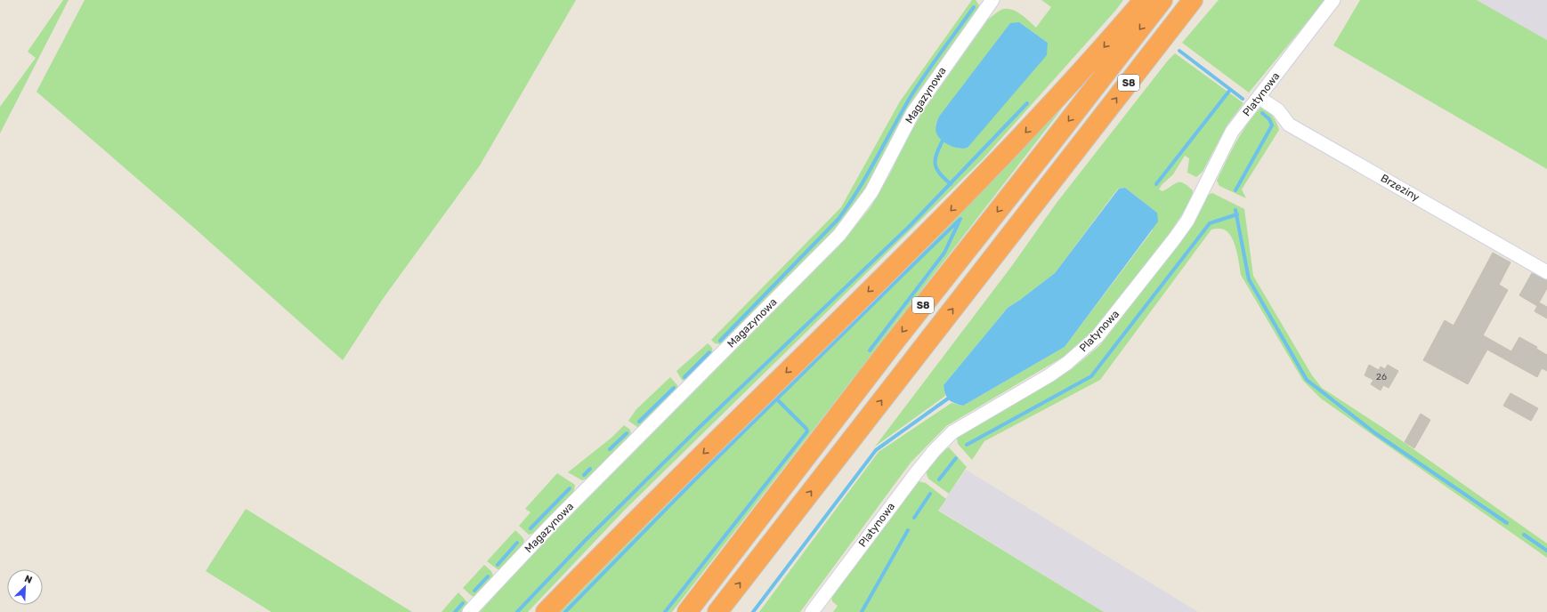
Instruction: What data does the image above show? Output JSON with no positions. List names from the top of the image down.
{
  "streets": {
    "highway": ["S8"],
    "street": ["Platynowa", "Magazynowa", "Brzeziny"]
  },
  "crossings": [
    ["Platynowa", "Brzeziny"]
  ],
  "house_numbers": ["26"],
  "north": "top right"
}
